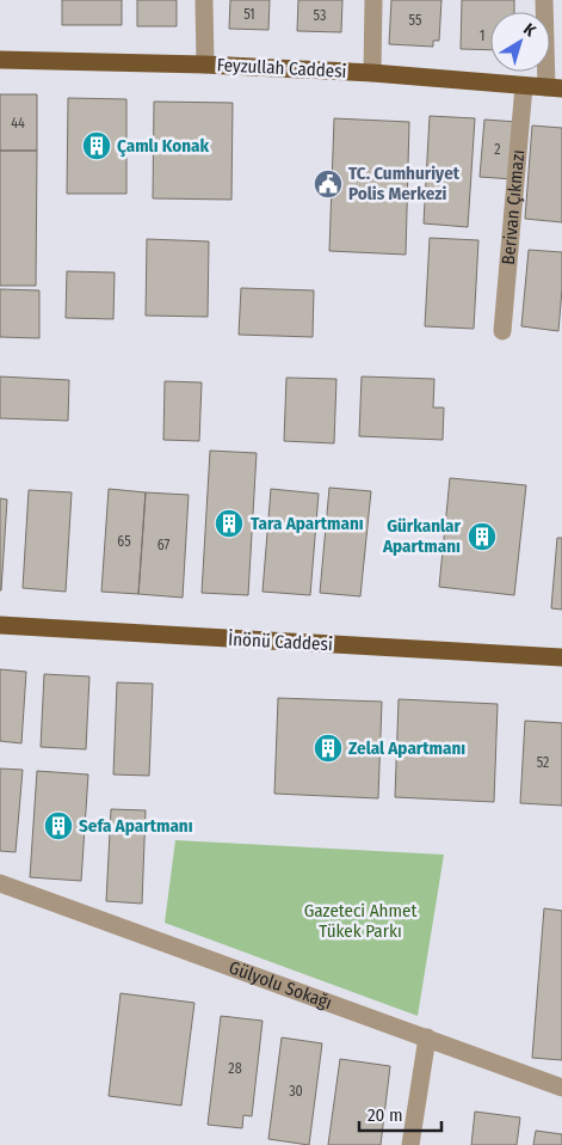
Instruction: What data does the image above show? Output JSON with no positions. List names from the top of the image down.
{
  "streets": {
    "main road": ["Feyzullah Caddesi", "İnönü Caddesi"],
    "street": ["Berivan Çıkmazı", "Gülyolu Sokağı"]
  },
  "crossings": [
    ["Feyzullah Caddesi", "Berivan Çıkmazı"]
  ],
  "parks": ["Gazeteci Ahmet Tükek Parkı"],
  "places": {
    "building": [
      "Çamlı Konak",
      "Tara Apartmanı",
      "Gürkanlar Apartmanı",
      "Zelal Apartmanı",
      "Sefa Apartmanı"
    ],
    "public building": ["TC. Cumhuriyet Polis Merkezi"]
  },
  "house_numbers": [
    "51",
    "53",
    "55",
    "1",
    "44",
    "2",
    "65",
    "67",
    "52",
    "28",
    "30"
  ],
  "scale_bar": "20 m",
  "north": "top right"
}
